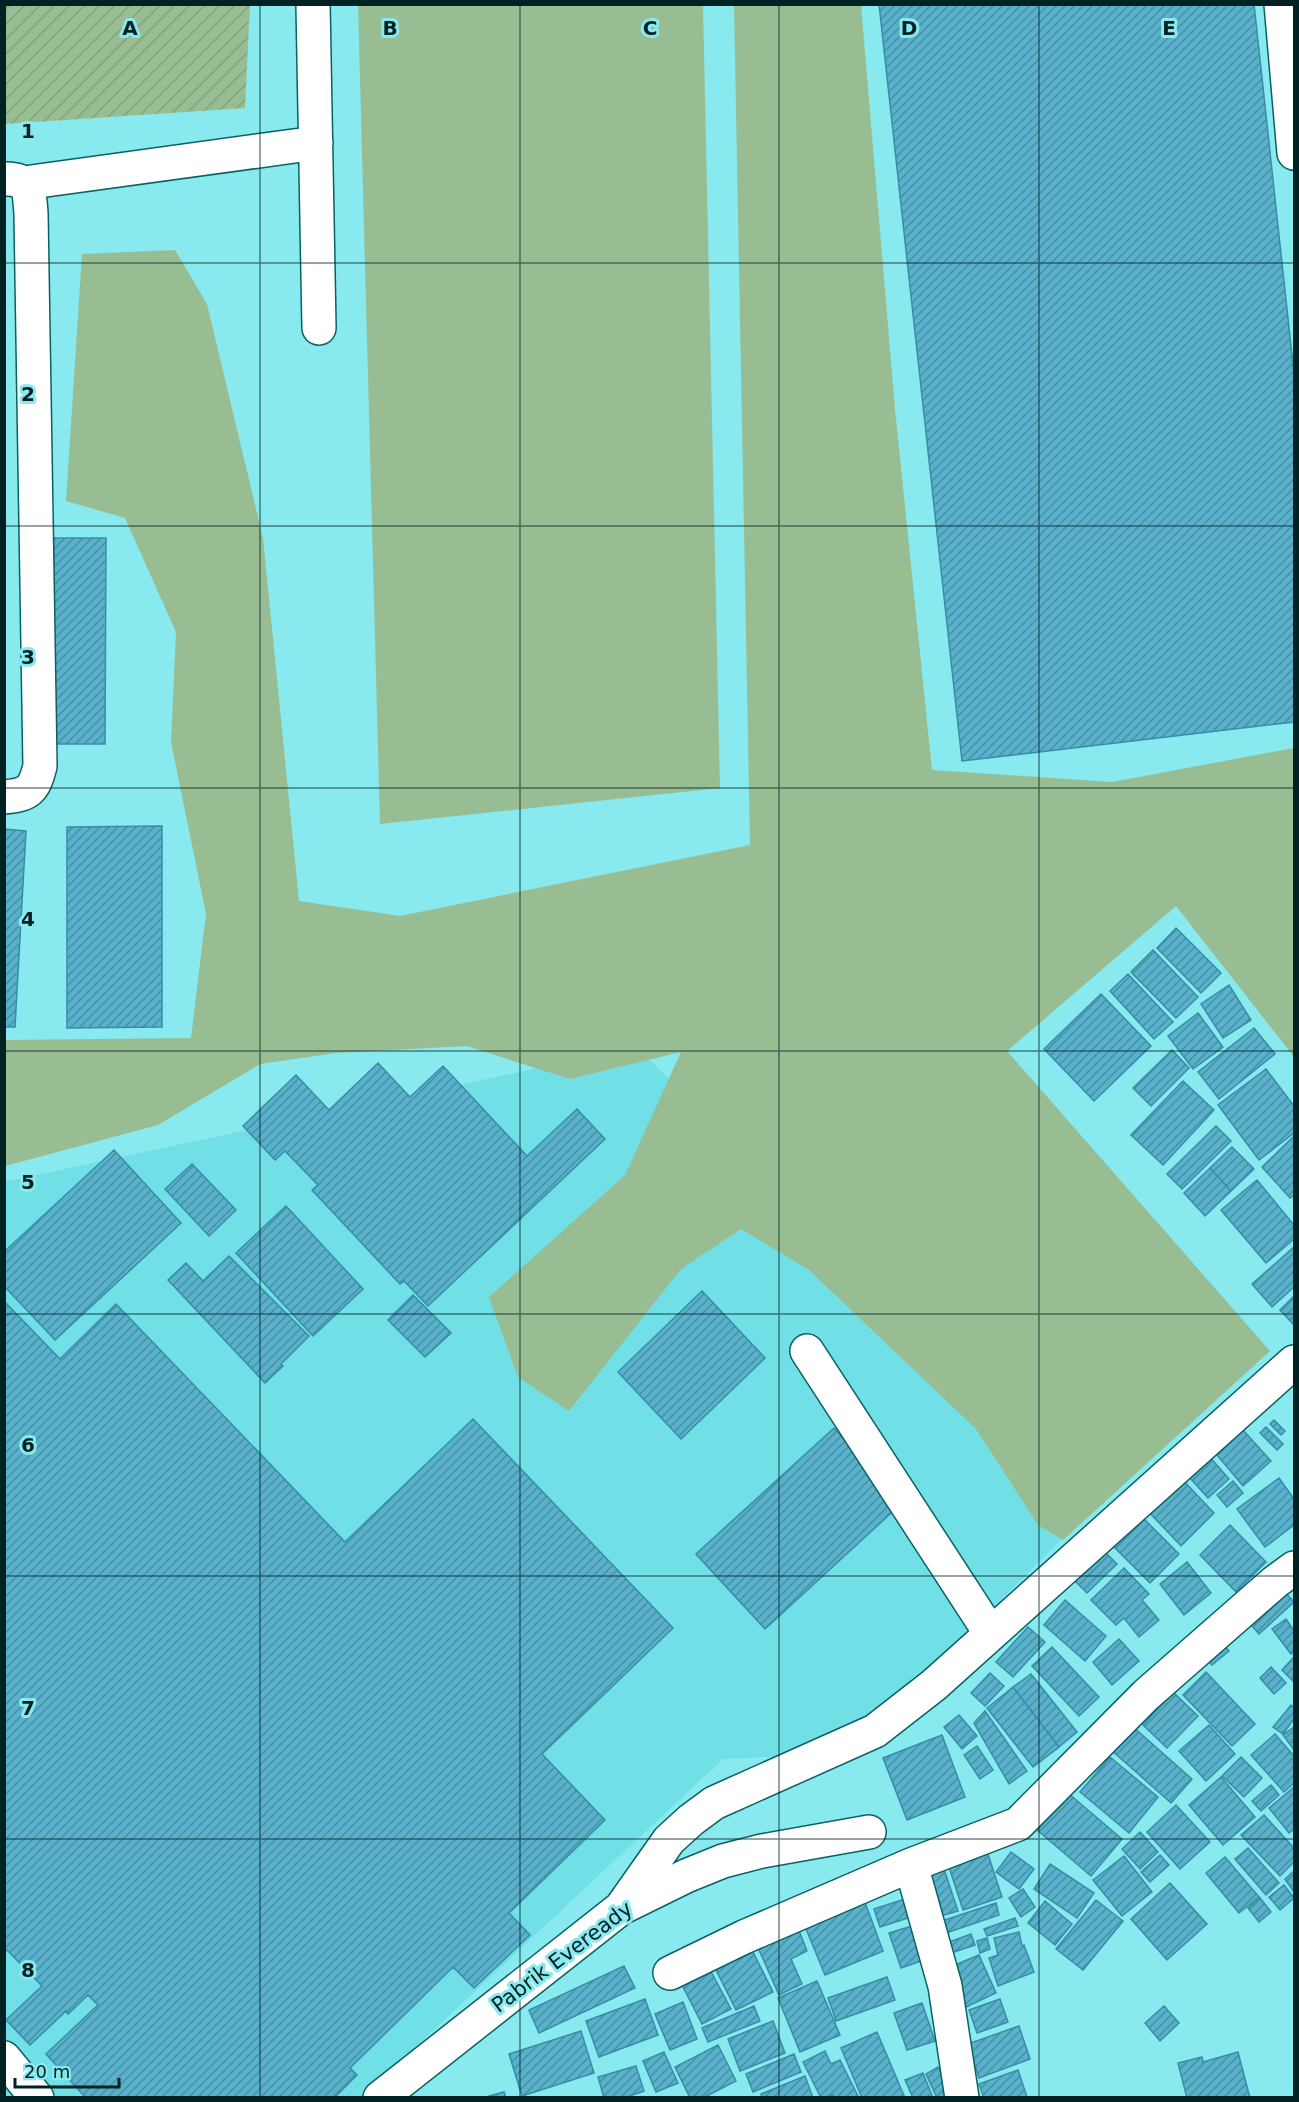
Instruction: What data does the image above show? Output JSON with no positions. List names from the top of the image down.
{
  "streets": {
    "street": ["Pabrik Eveready"]
  },
  "scale_bar": "20 m",
  "grid": {
    "columns": [
      "A",
      "B",
      "C",
      "D",
      "E"
    ],
    "rows": [
      "1",
      "2",
      "3",
      "4",
      "5",
      "6",
      "7",
      "8"
    ]
  }
}
